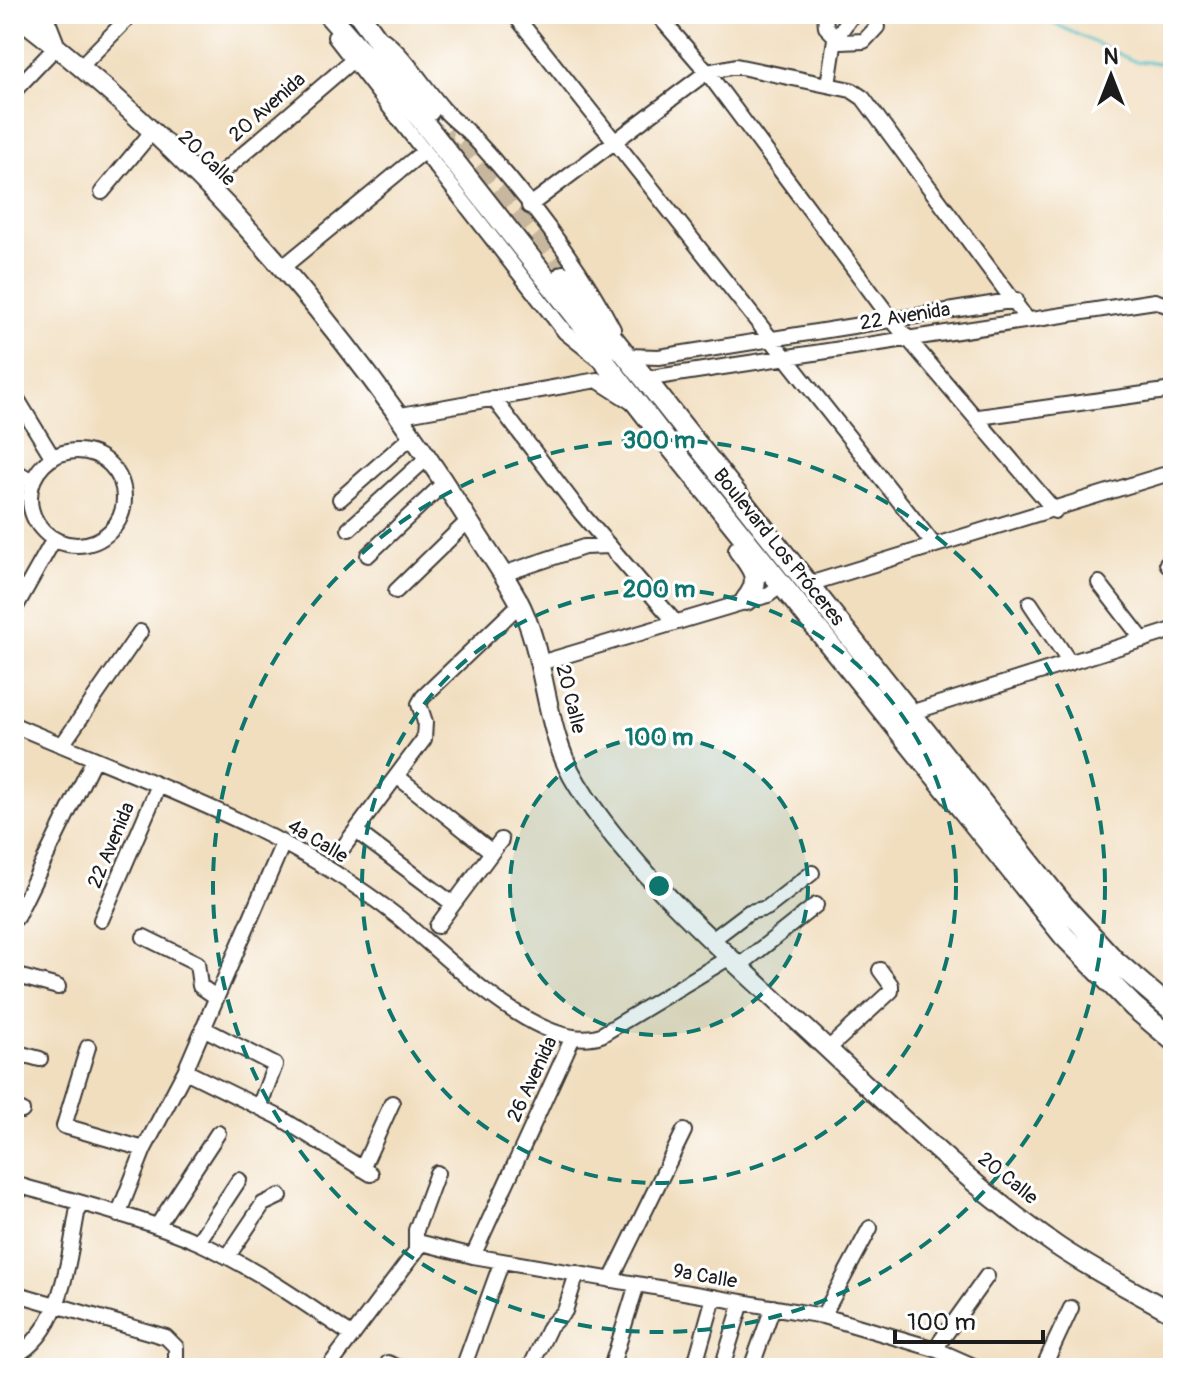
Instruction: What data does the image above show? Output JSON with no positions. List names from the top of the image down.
{
  "streets": {
    "highway": ["Boulevard Los Próceres"],
    "main road": ["20 Calle"],
    "street": [
      "20 Avenida",
      "22 Avenida",
      "4a Calle",
      "26 Avenida",
      "9a Calle"
    ]
  },
  "crossings": [
    ["20 Avenida", "20 Calle"],
    ["20 Avenida", "Boulevard Los Próceres"],
    ["20 Calle", "26 Avenida"],
    ["22 Avenida", "Boulevard Los Próceres"],
    ["22 Avenida", "4a Calle"],
    ["4a Calle", "26 Avenida"],
    ["26 Avenida", "9a Calle"]
  ],
  "scale_bar": "100 m",
  "north": "top",
  "rings": ["300 m", "200 m", "100 m"]
}
